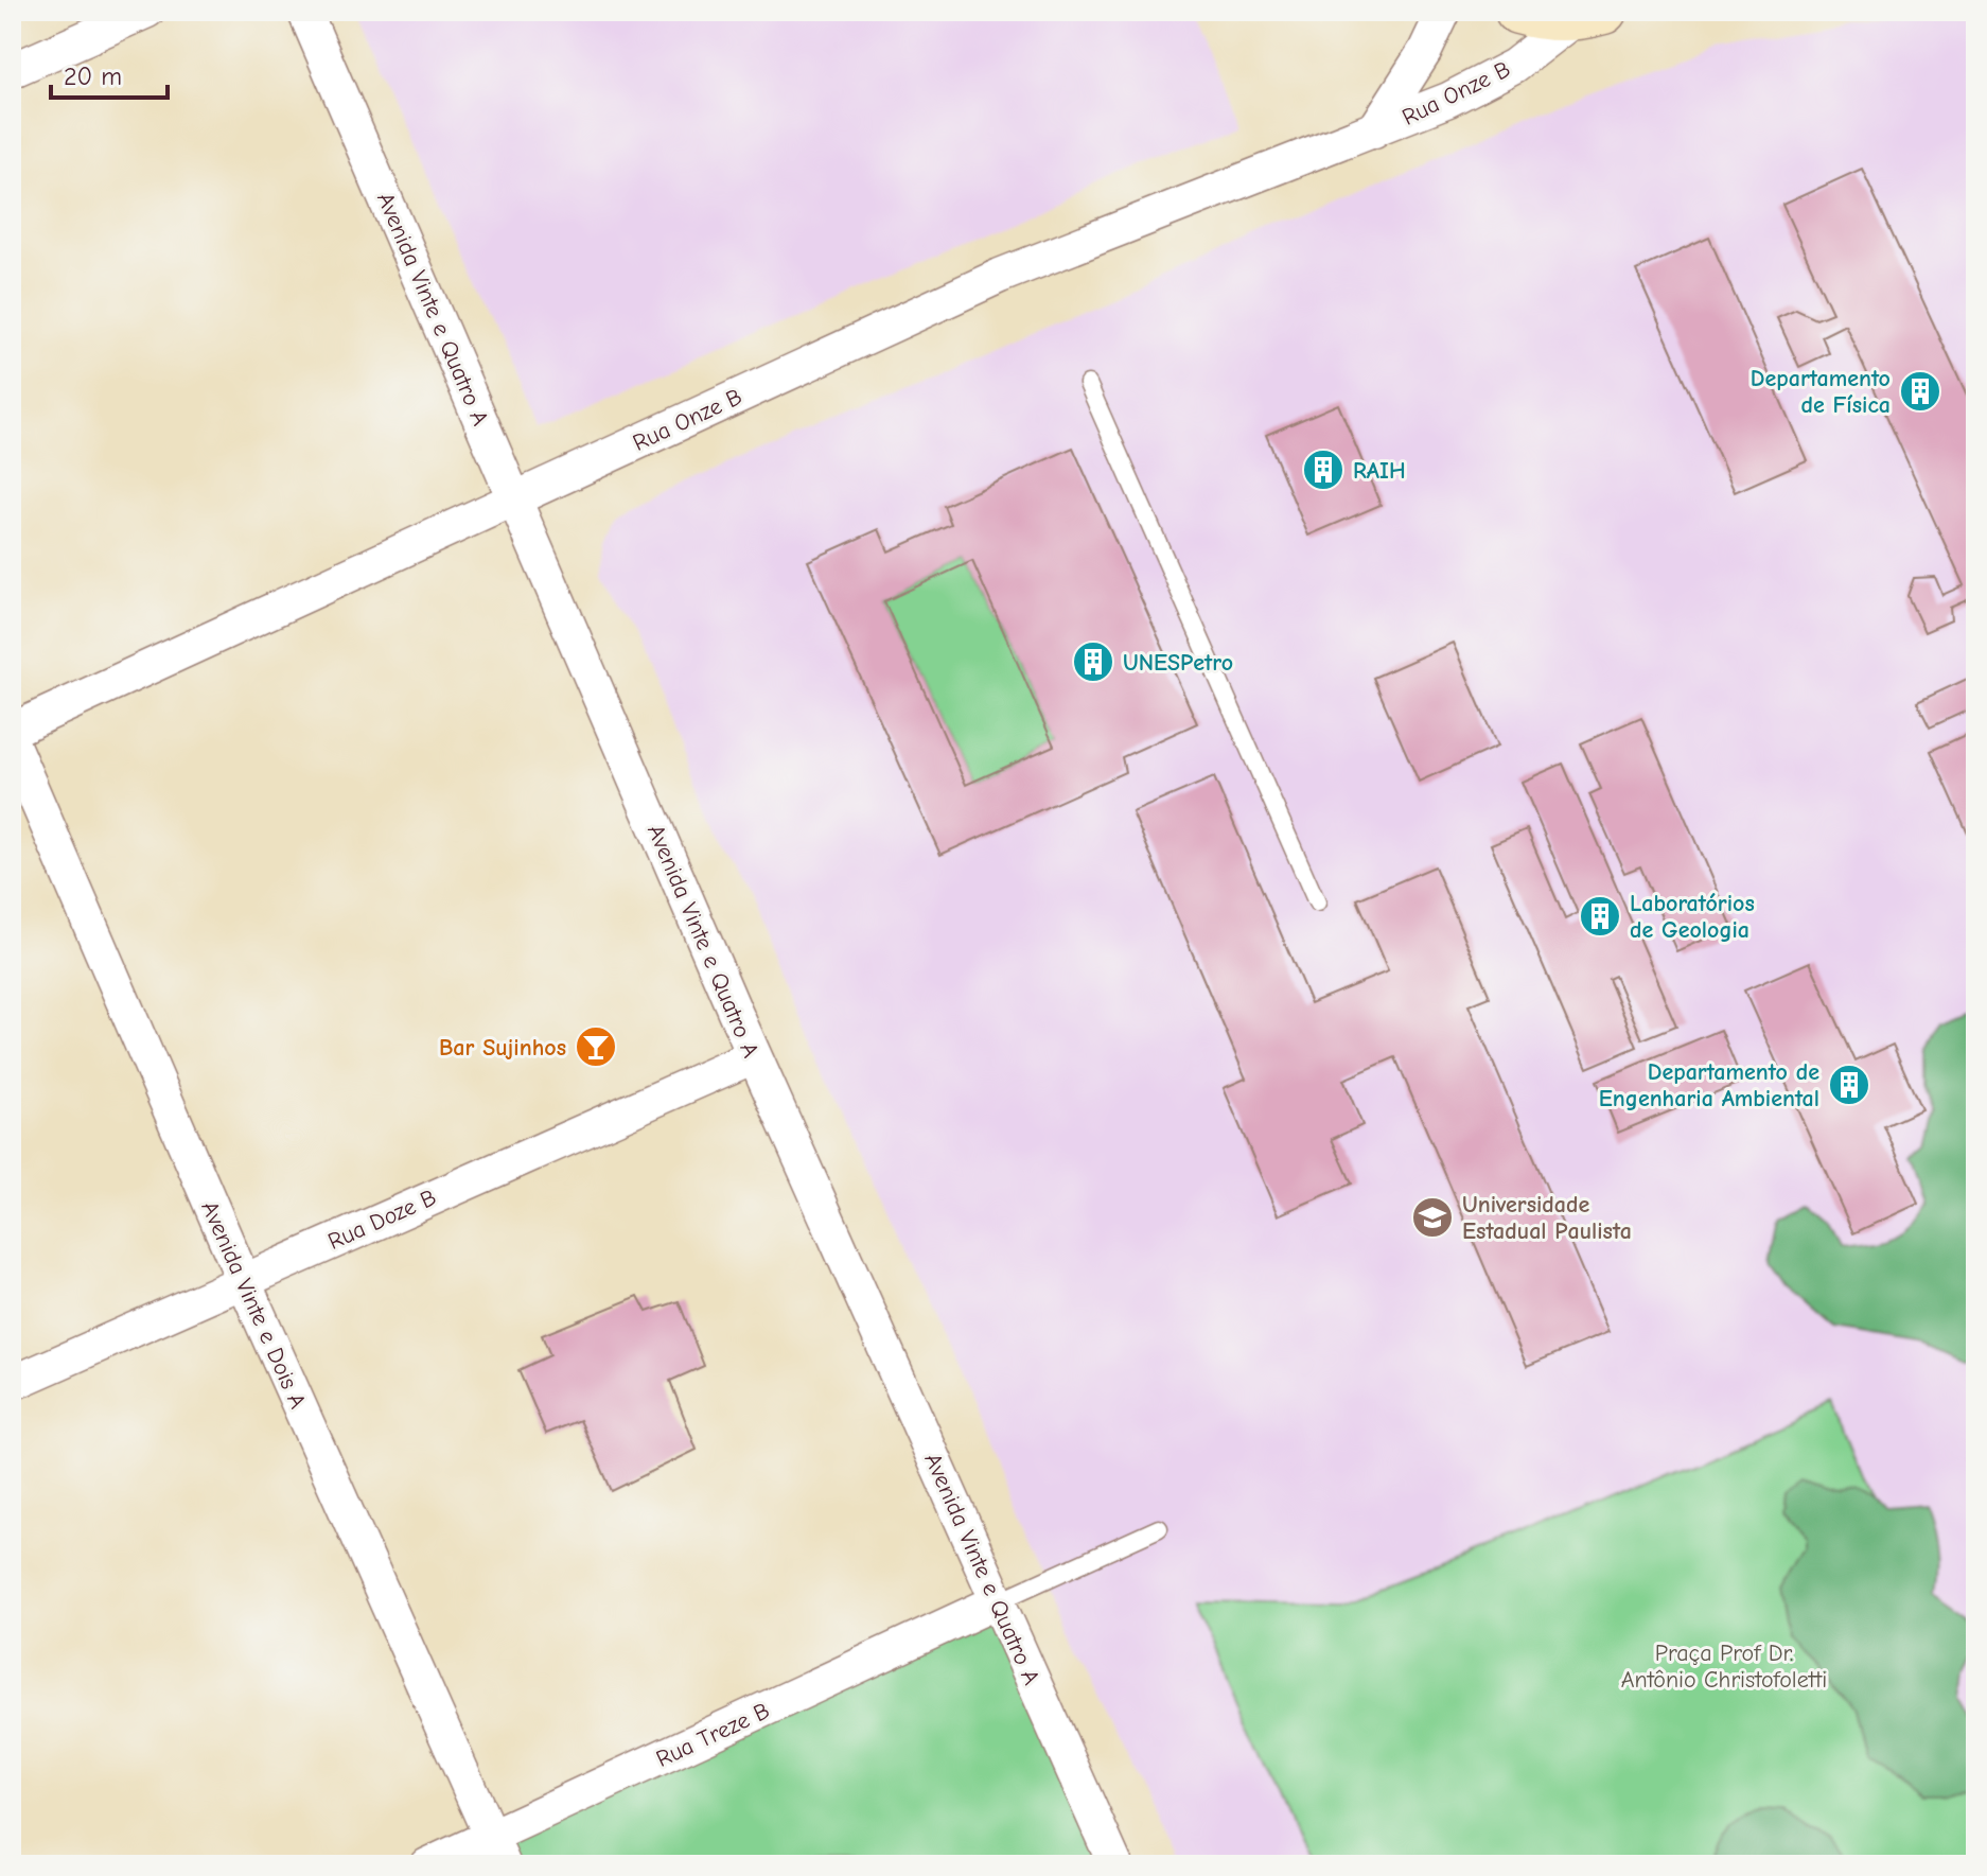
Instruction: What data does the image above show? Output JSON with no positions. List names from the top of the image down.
{
  "streets": {
    "street": [
      "Rua Onze B",
      "Avenida Vinte e Quatro A",
      "Rua Doze B",
      "Avenida Vinte e Dois A",
      "Rua Treze B"
    ]
  },
  "crossings": [
    ["Rua Onze B", "Avenida Vinte e Quatro A"],
    ["Avenida Vinte e Quatro A", "Rua Doze B"],
    ["Avenida Vinte e Quatro A", "Rua Treze B"],
    ["Rua Doze B", "Avenida Vinte e Dois A"],
    ["Avenida Vinte e Dois A", "Rua Treze B"]
  ],
  "parks": ["Praça Prof Dr. Antônio Christofoletti"],
  "places": {
    "building": [
      "Departamento de Física",
      "RAIH",
      "UNESPetro",
      "Laboratórios de Geologia",
      "Departamento de Engenharia Ambiental"
    ],
    "bar": ["Bar Sujinhos"],
    "school or university": ["Universidade Estadual Paulista"]
  },
  "scale_bar": "20 m"
}
